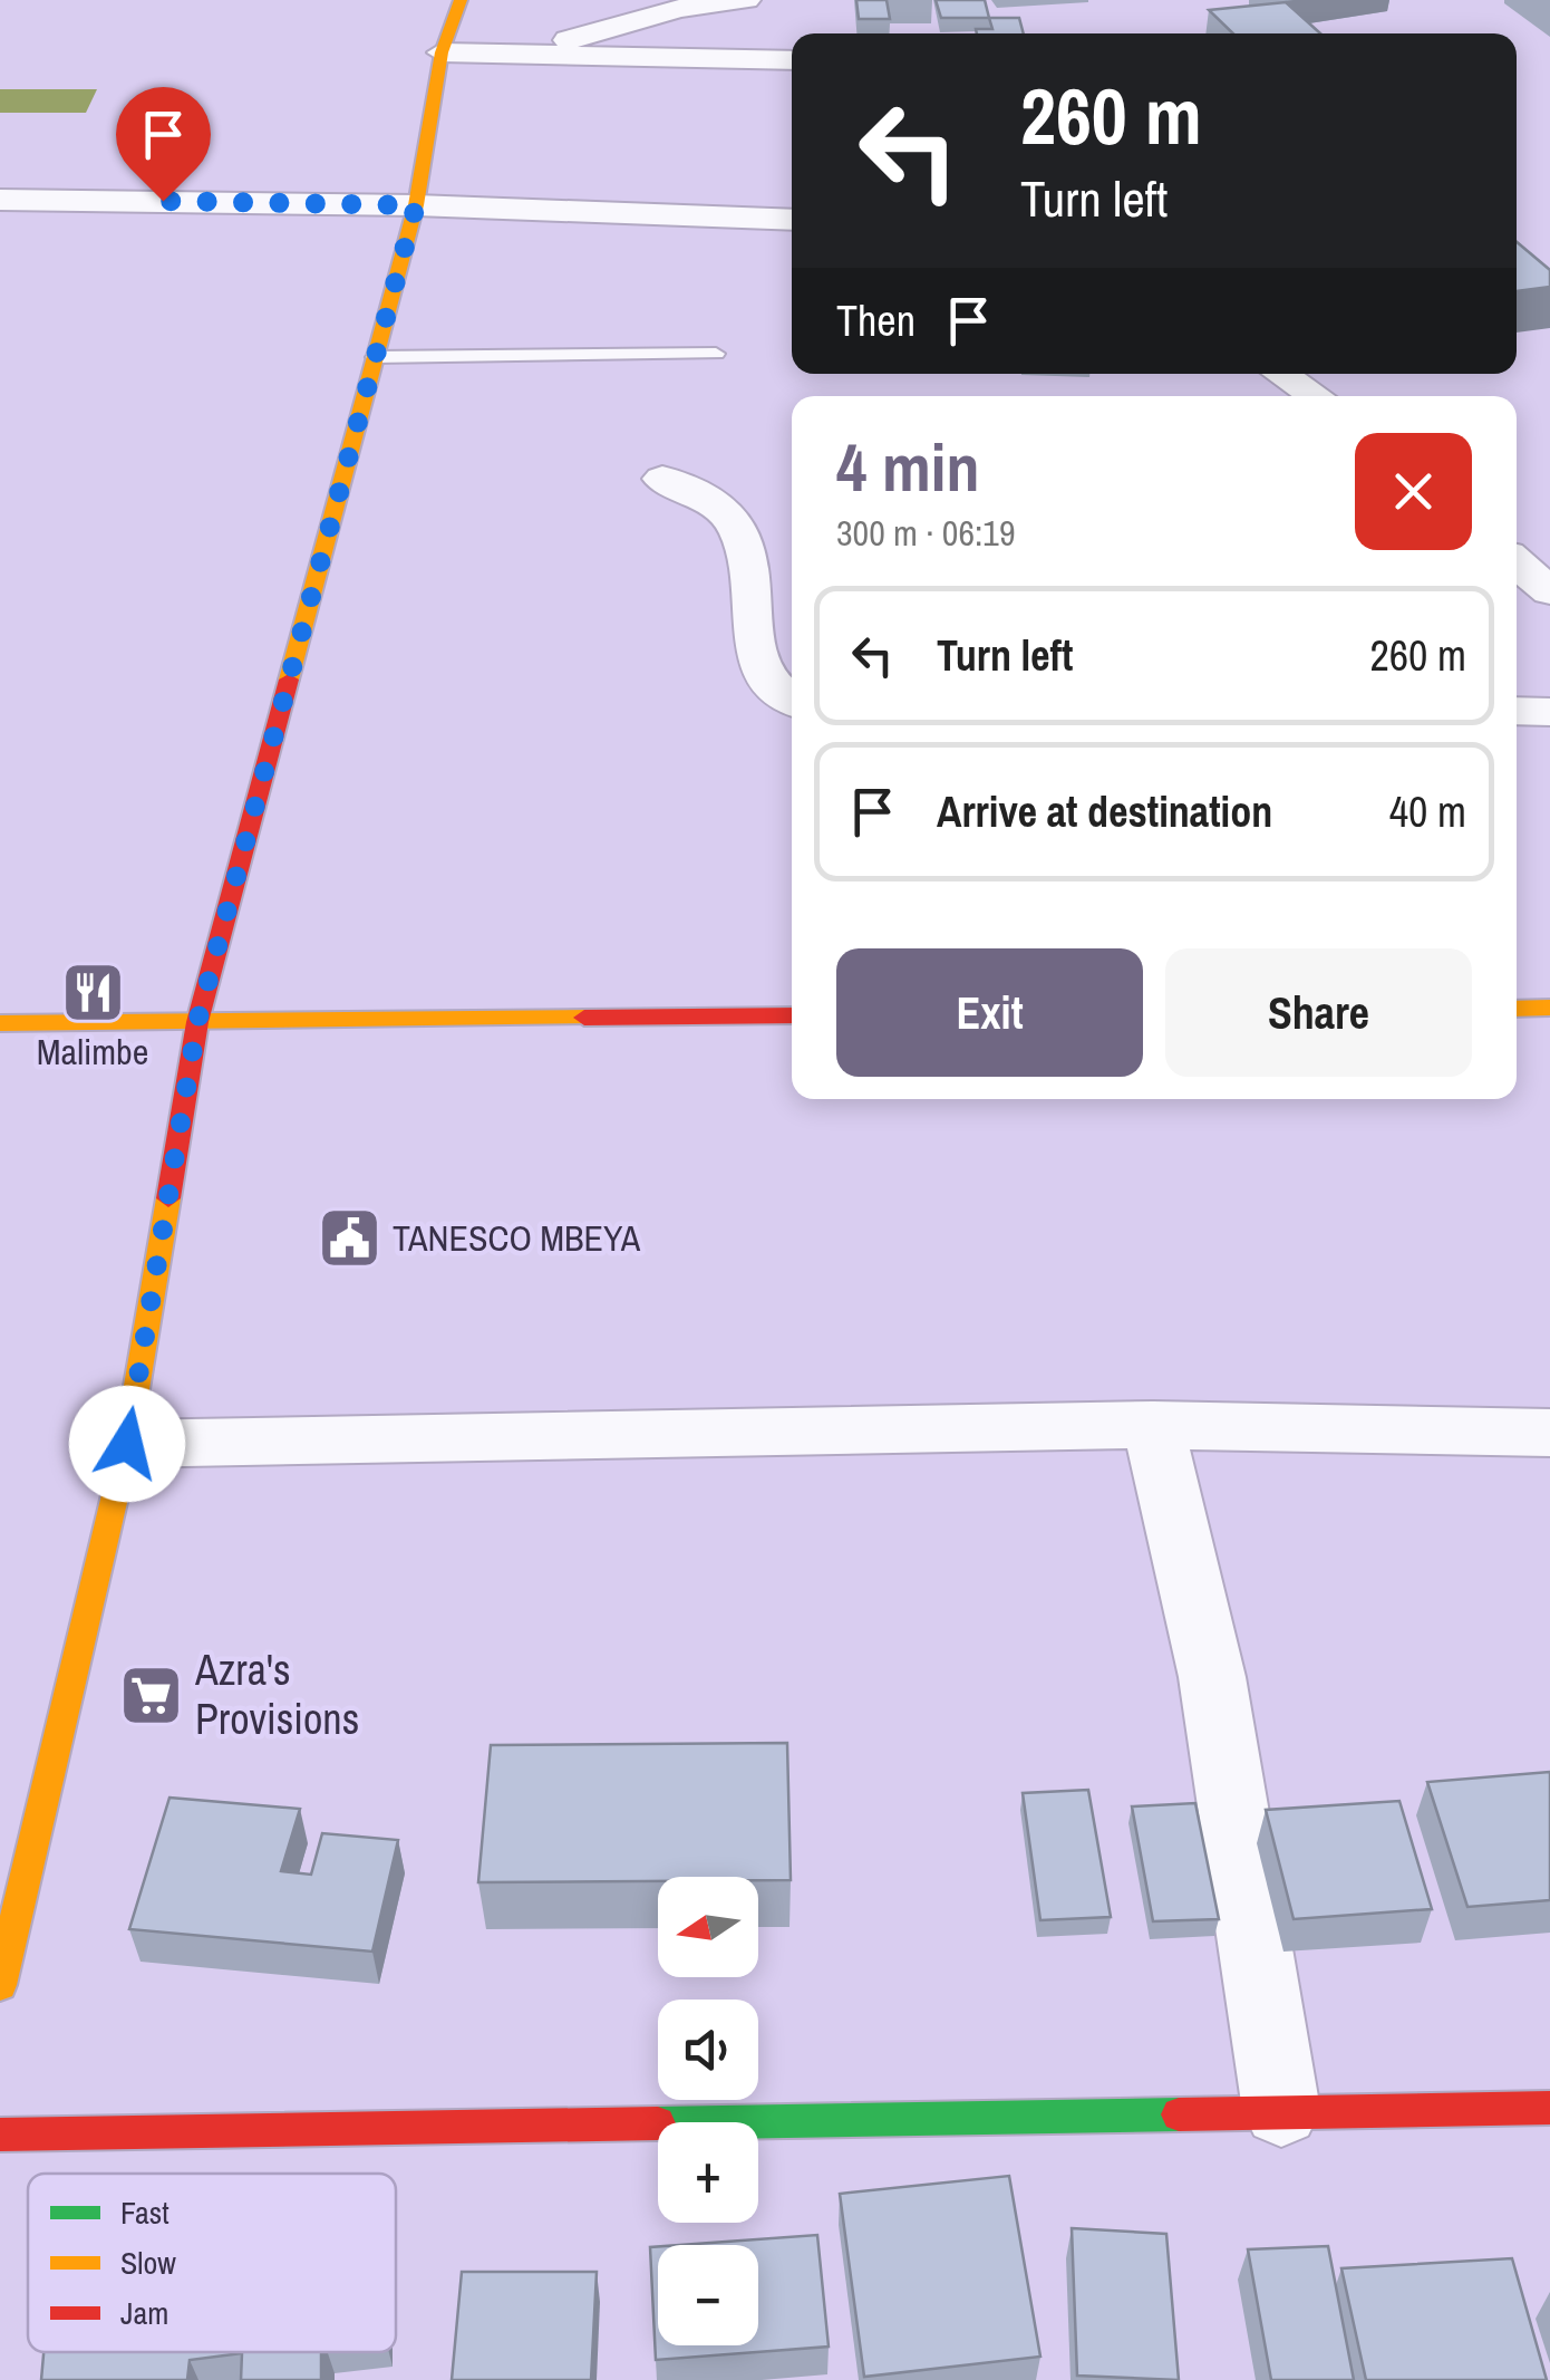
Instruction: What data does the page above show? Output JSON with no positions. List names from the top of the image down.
{
  "places": {
    "restaurant": ["Malimbe"],
    "public building": ["TANESCO MBEYA"],
    "supermarket": ["Azra's Provisions"]
  },
  "legend": ["Fast", "Slow", "Jam"],
  "north": "left",
  "page": {
    "turn": ["260 m", "Turn left"],
    "then": "Then",
    "heading": ["4 min", "300 m · 06:19"],
    "list": [
      {
        "name": "Turn left",
        "value": "260 m"
      },
      {
        "name": "Arrive at destination",
        "value": "40 m"
      }
    ],
    "buttons": ["Exit", "Share"],
    "map_buttons": ["+", "−"]
  }
}
